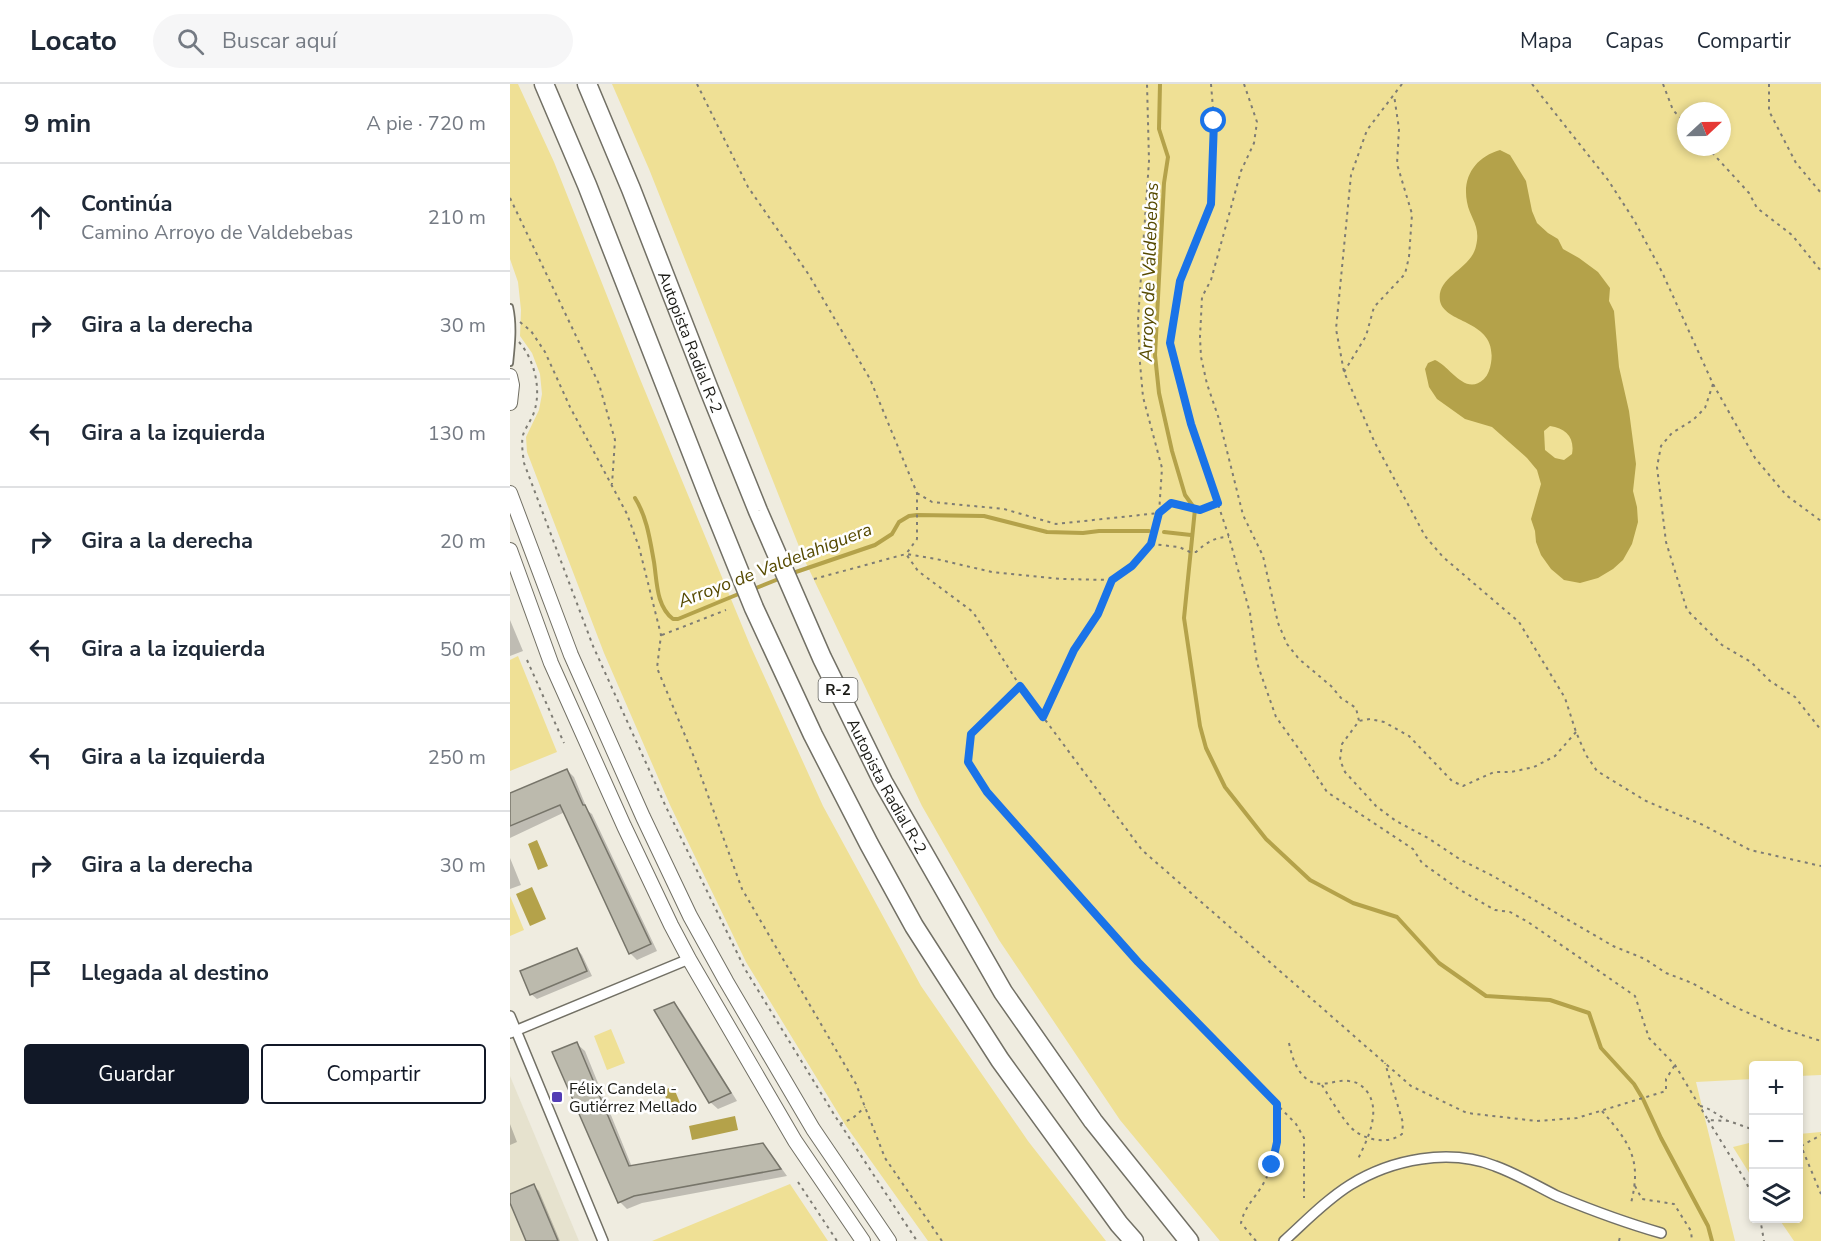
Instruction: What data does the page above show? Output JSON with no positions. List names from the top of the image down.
{
  "streets": {
    "highway": ["Autopista Radial R-2", "R-2"]
  },
  "water": ["Arroyo de Valdebebas", "Arroyo de Valdelahiguera"],
  "places": {
    "transit": ["Félix Candela - Gutiérrez Mellado"]
  },
  "north": "right",
  "page": {
    "header": "Locato",
    "search": "Buscar aquí",
    "nav": ["Mapa", "Capas", "Compartir"],
    "heading": ["9 min", "A pie · 720 m"],
    "list": [
      ["Continúa", "Camino Arroyo de Valdebebas", "210 m"],
      ["Gira a la derecha", "30 m"],
      ["Gira a la izquierda", "130 m"],
      ["Gira a la derecha", "20 m"],
      ["Gira a la izquierda", "50 m"],
      ["Gira a la izquierda", "250 m"],
      ["Gira a la derecha", "30 m"],
      "Llegada al destino"
    ],
    "buttons": ["Guardar", "Compartir"],
    "map_buttons": ["+", "−"]
  }
}
